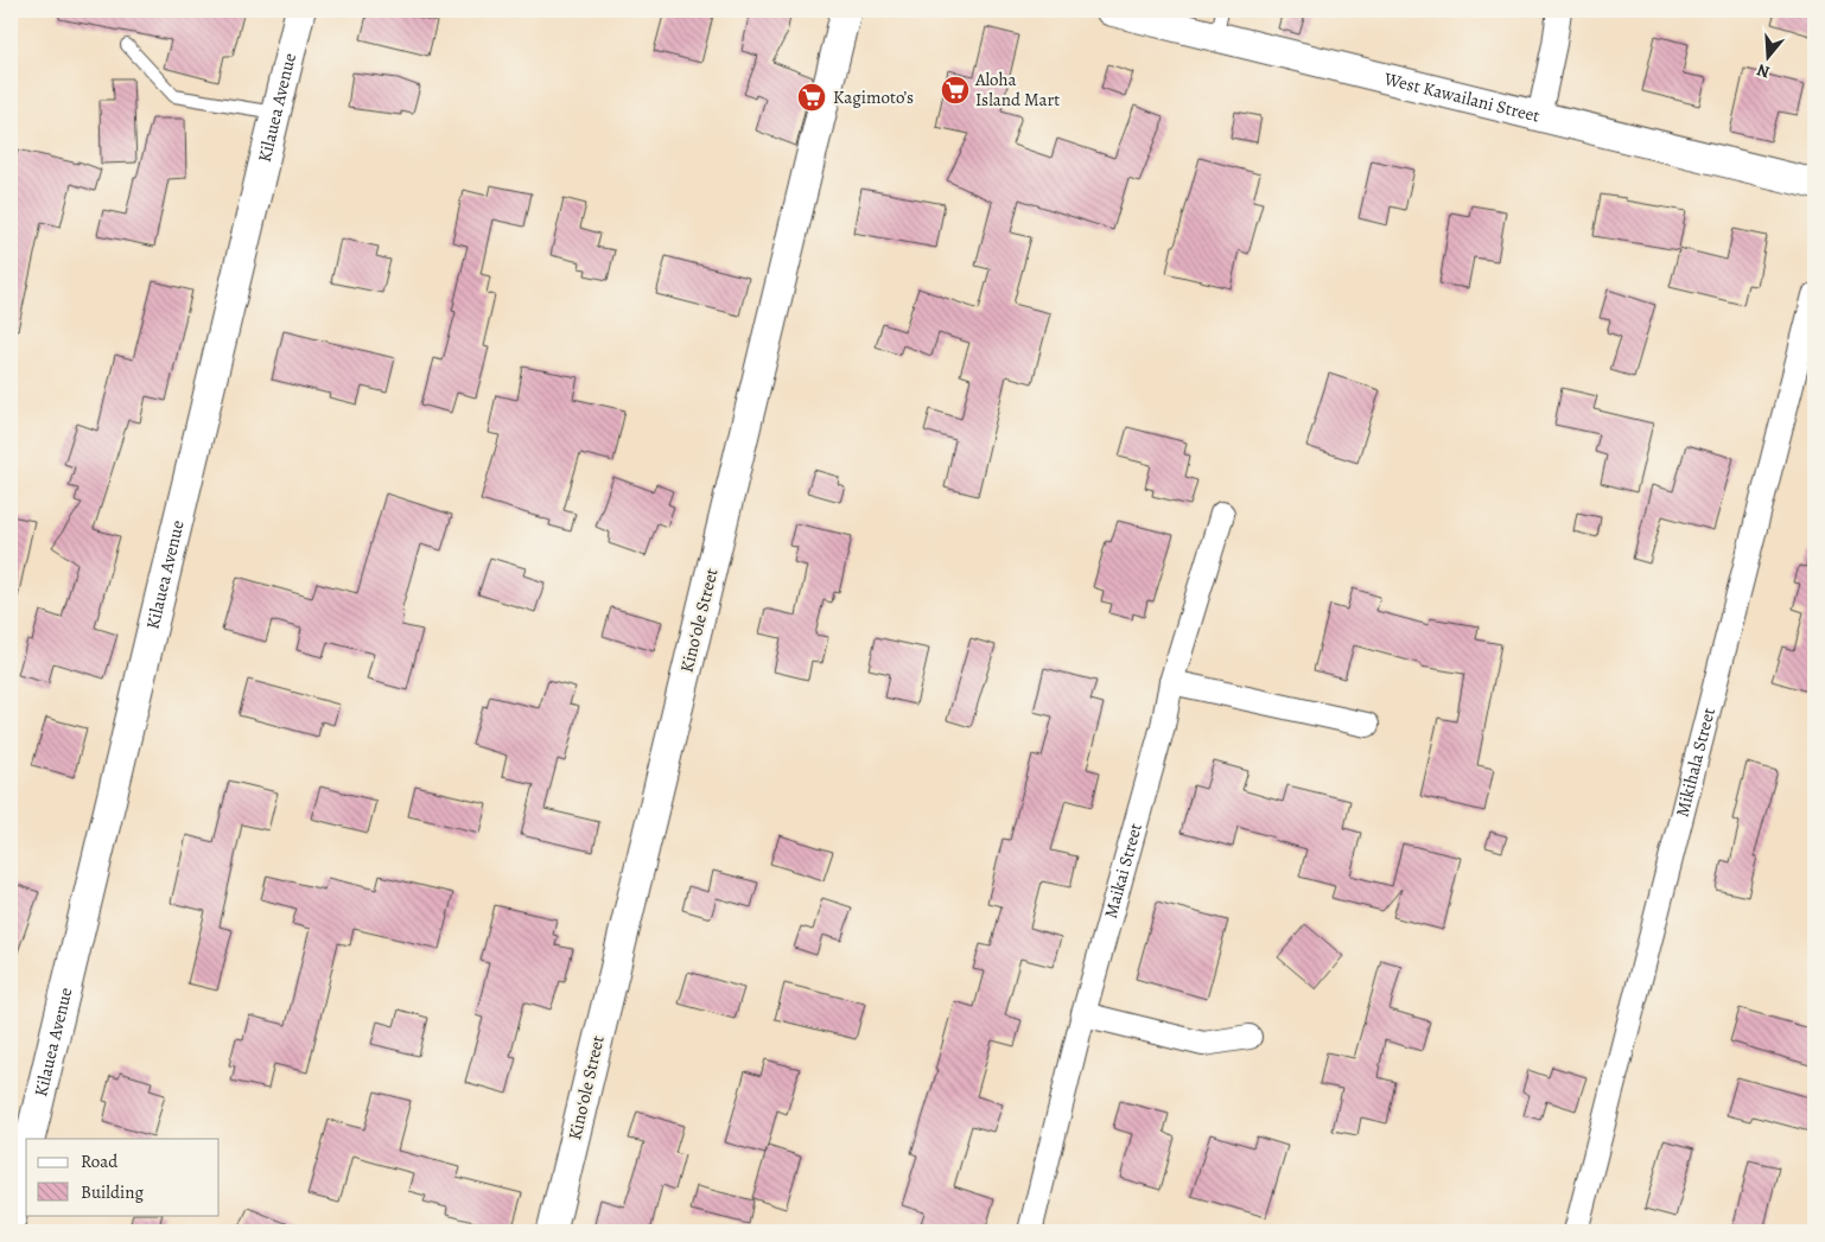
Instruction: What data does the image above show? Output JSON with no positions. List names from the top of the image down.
{
  "streets": {
    "street": [
      "West Kawailani Street",
      "Kilauea Avenue",
      "Kinoʻole Street",
      "Mikihala Street",
      "Maikai Street"
    ]
  },
  "places": {
    "supermarket": ["Aloha Island Mart", "Kagimoto’s"]
  },
  "legend": ["Road", "Building"],
  "north": "bottom"
}
